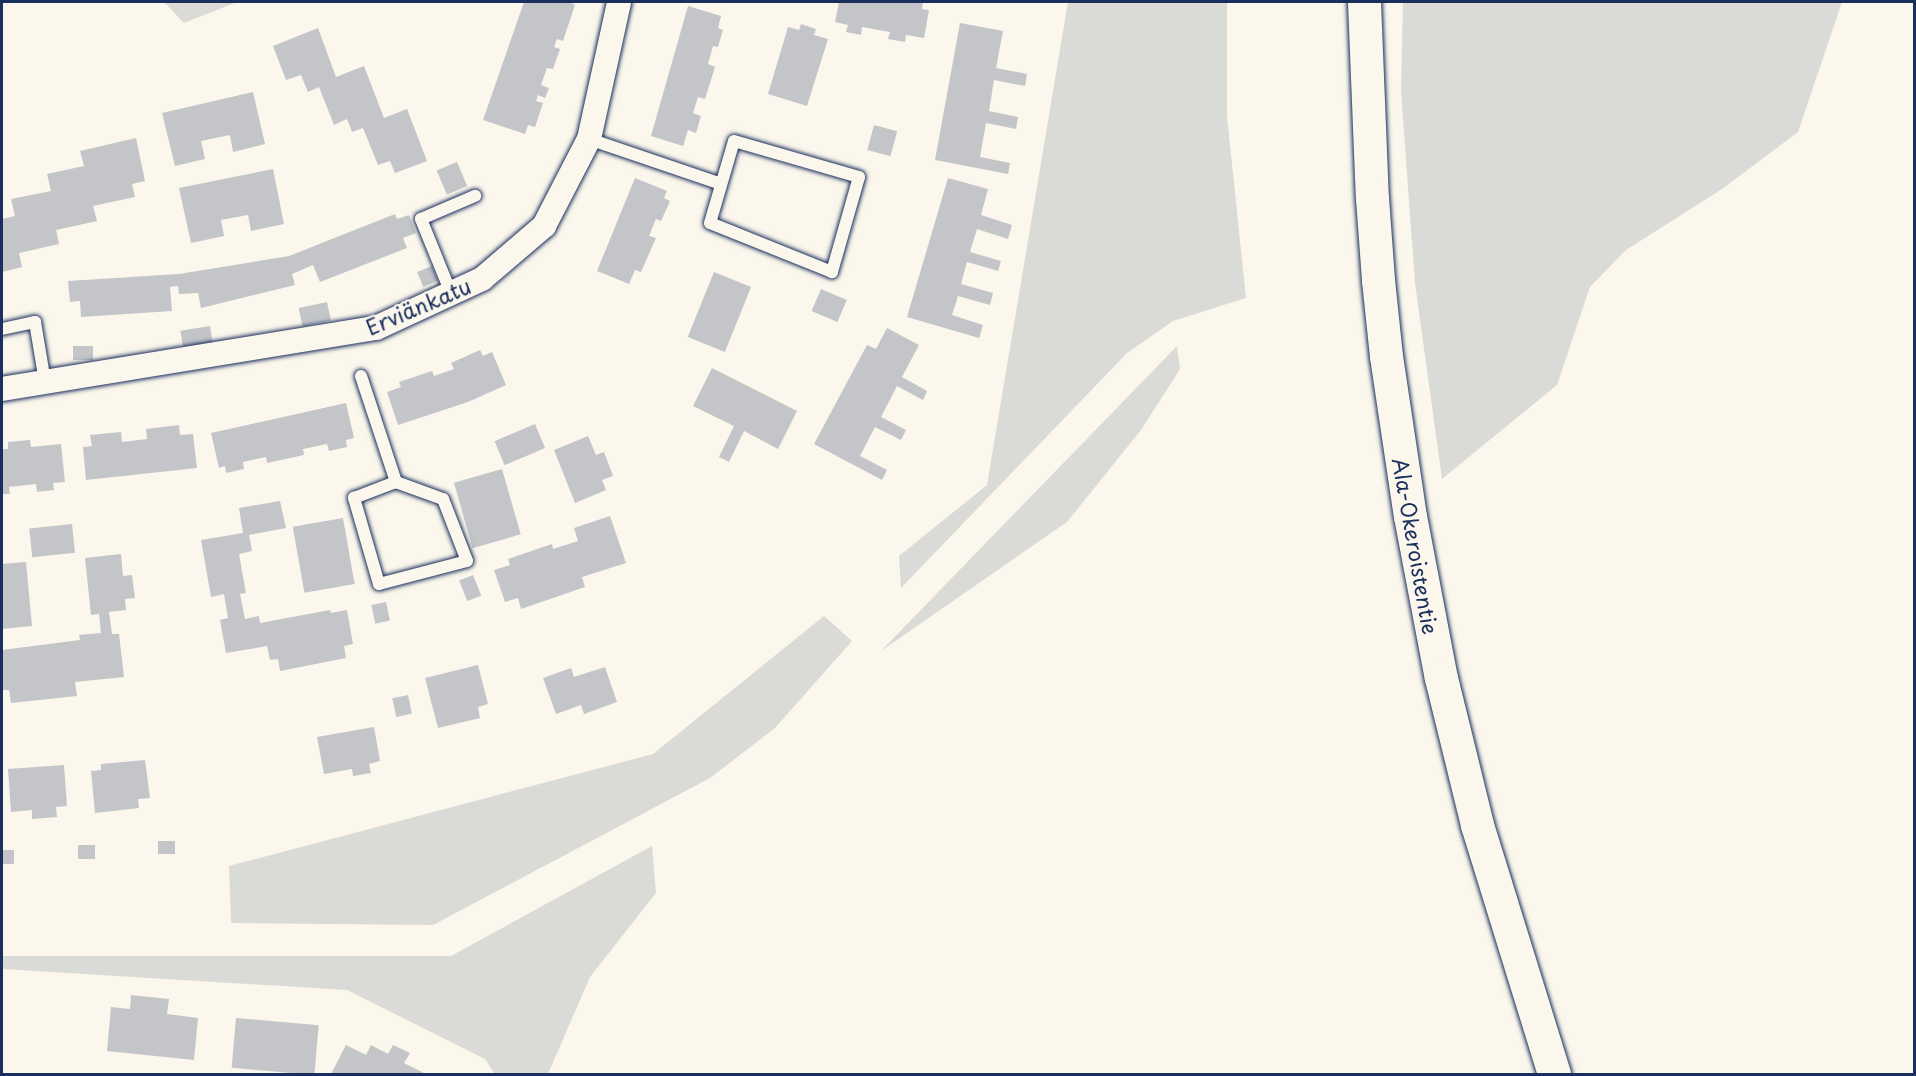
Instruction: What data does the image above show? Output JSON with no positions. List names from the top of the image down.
{
  "streets": {
    "main road": ["Ala-Okeroistentie"],
    "street": ["Erviänkatu"]
  }
}
